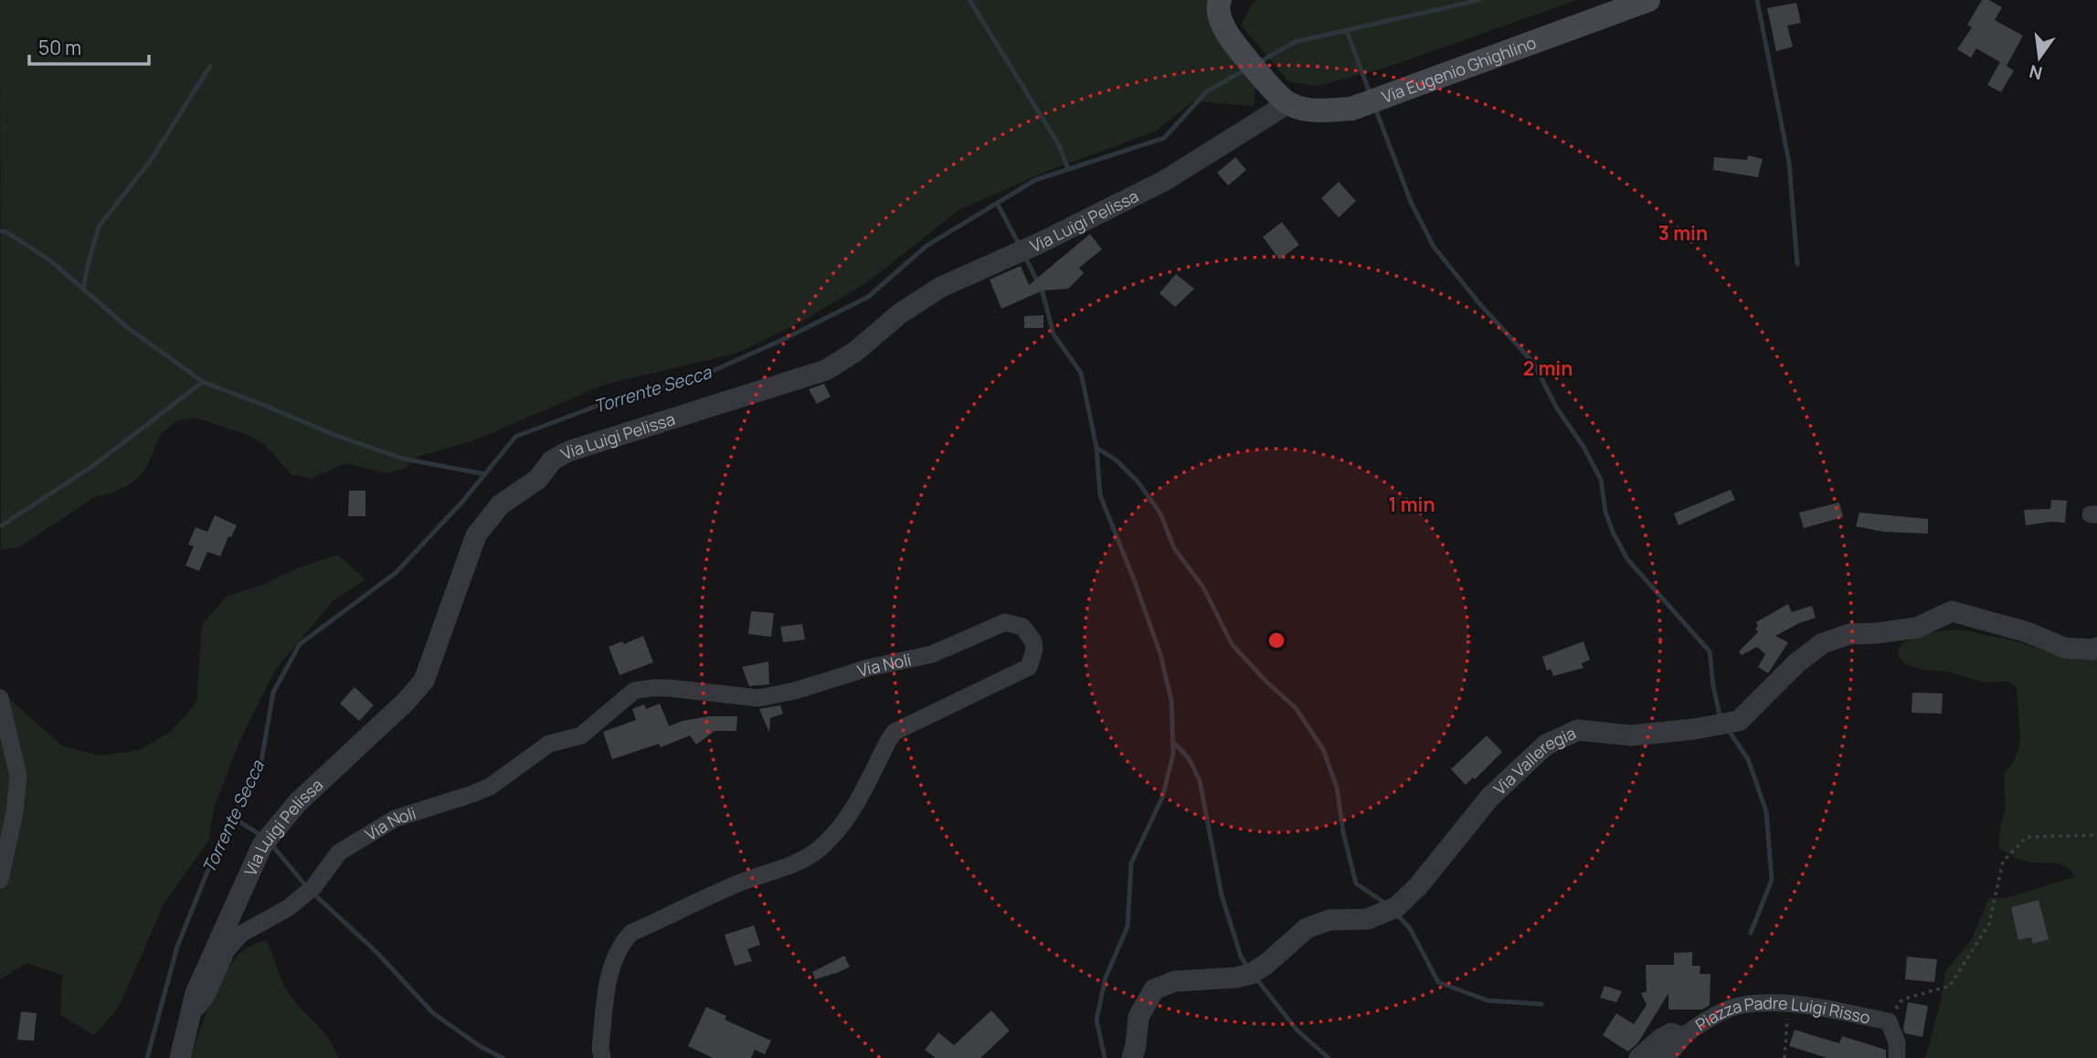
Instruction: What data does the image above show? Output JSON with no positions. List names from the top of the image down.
{
  "streets": {
    "main road": ["Via Eugenio Ghighlino"],
    "street": [
      "Via Luigi Pelissa",
      "Via Noli",
      "Via Valleregia",
      "Piazza Padre Luigi Risso"
    ]
  },
  "crossings": [
    ["Via Eugenio Ghighlino", "Via Luigi Pelissa"],
    ["Via Luigi Pelissa", "Via Noli"]
  ],
  "water": ["Torrente Secca"],
  "scale_bar": "50 m",
  "north": "bottom",
  "rings": ["3 min", "2 min", "1 min"]
}
